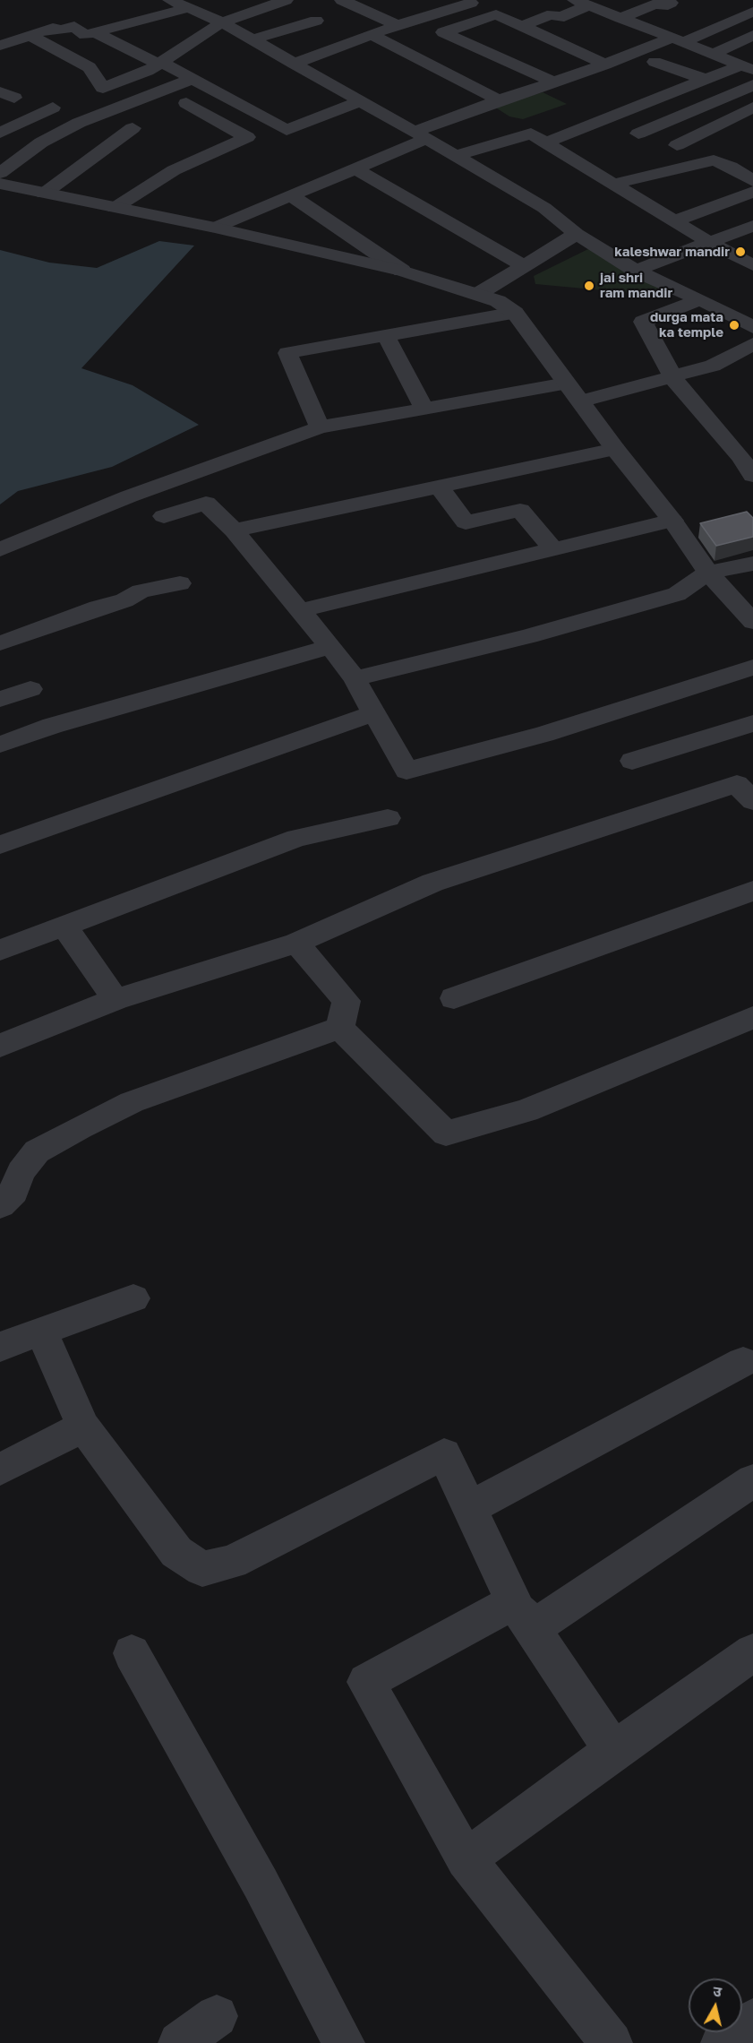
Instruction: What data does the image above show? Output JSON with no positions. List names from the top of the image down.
{
  "places": ["kaleshwar mandir", "jai shri ram mandir", "durga mata ka temple"],
  "north": "top"
}
